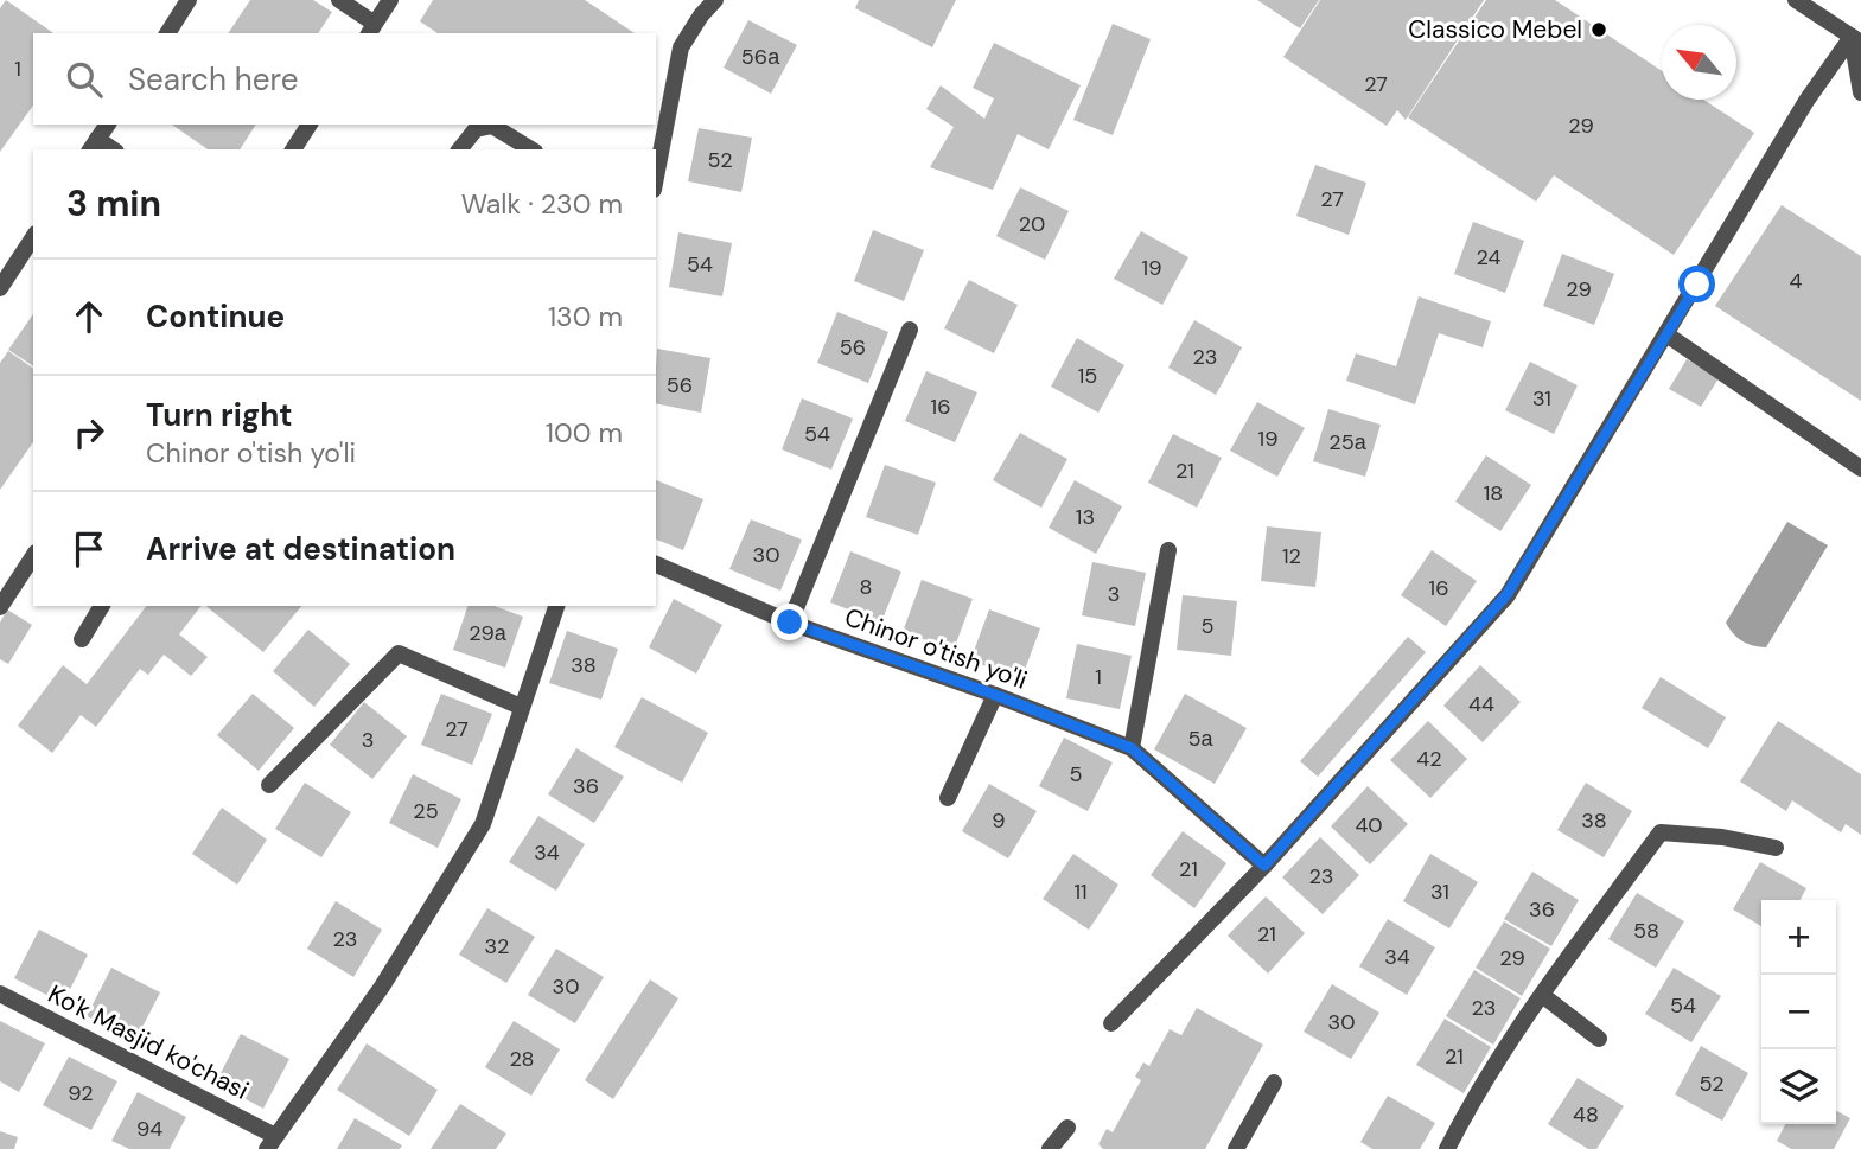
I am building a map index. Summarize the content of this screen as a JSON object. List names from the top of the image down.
{
  "streets": {
    "street": ["Chinor o'tish yo'li", "Ko'k Masjid ko'chasi"]
  },
  "places": ["Classico Mebel"],
  "house_numbers": [
    "56а",
    "1",
    "27",
    "29",
    "52",
    "27",
    "20",
    "24",
    "54",
    "19",
    "4",
    "29",
    "56",
    "23",
    "15",
    "56",
    "31",
    "16",
    "54",
    "19",
    "25а",
    "21",
    "18",
    "13",
    "30",
    "12",
    "8",
    "16",
    "3",
    "5",
    "29а",
    "38",
    "1",
    "44",
    "27",
    "5а",
    "3",
    "42",
    "5",
    "36",
    "25",
    "9",
    "38",
    "40",
    "34",
    "21",
    "23",
    "11",
    "31",
    "36",
    "58",
    "21",
    "23",
    "32",
    "34",
    "29",
    "30",
    "54",
    "23",
    "30",
    "21",
    "28",
    "52",
    "92",
    "48",
    "94"
  ],
  "north": "top left",
  "page": {
    "search": "Search here",
    "heading": ["3 min", "Walk · 230 m"],
    "list": [
      ["Continue", "130 m"],
      ["Turn right", "Chinor o'tish yo'li", "100 m"],
      "Arrive at destination"
    ],
    "map_buttons": ["+", "−"]
  }
}
